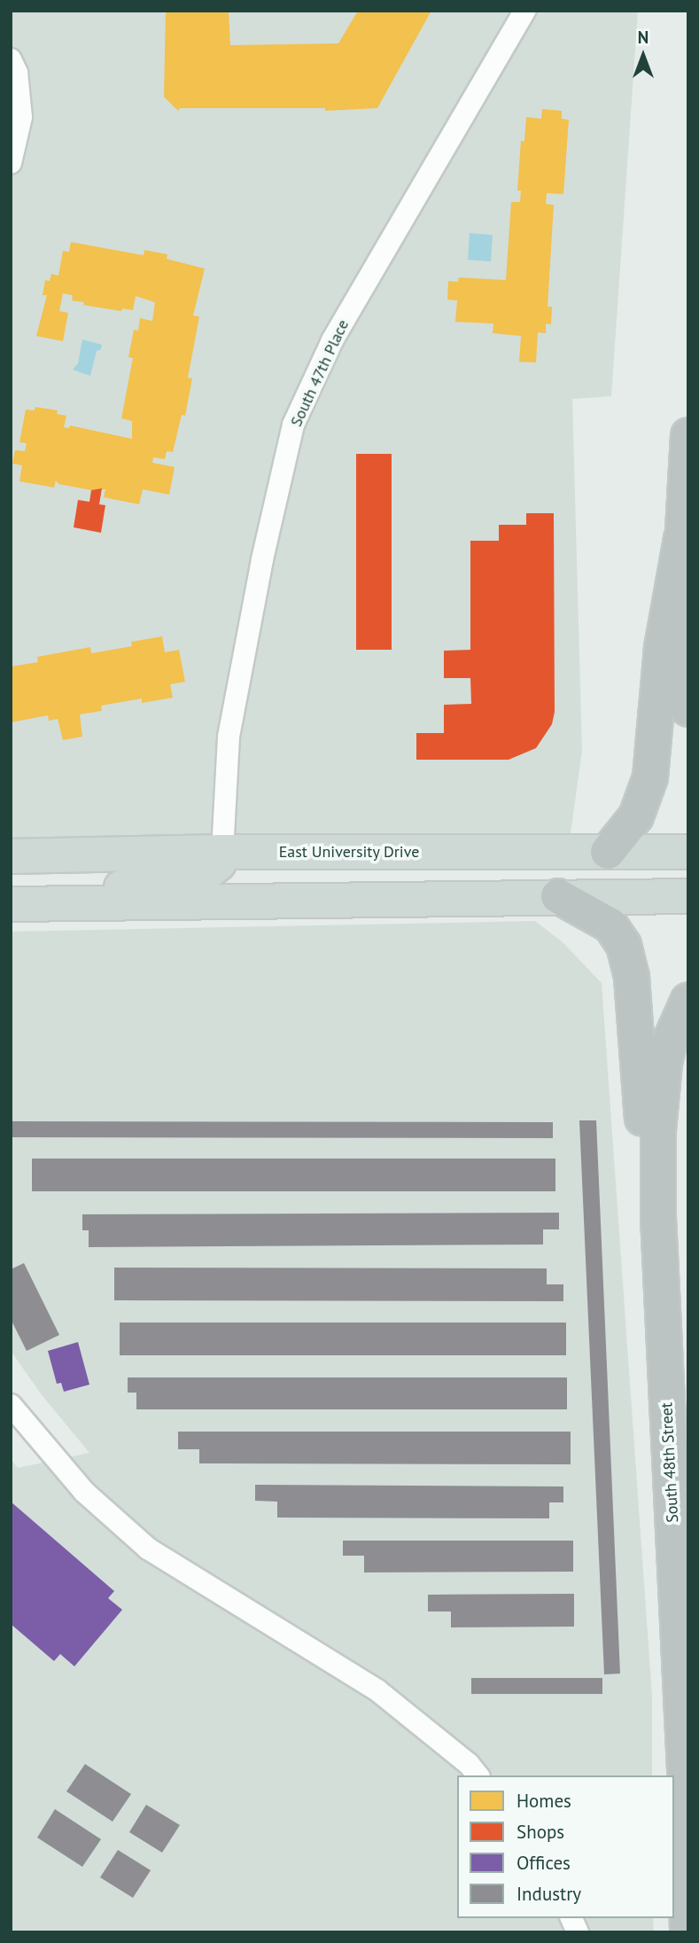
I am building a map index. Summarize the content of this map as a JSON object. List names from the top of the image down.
{
  "streets": {
    "highway": ["South 48th Street"],
    "main road": ["East University Drive"],
    "street": ["South 47th Place"]
  },
  "crossings": [
    ["South 47th Place", "East University Drive"]
  ],
  "legend": [
    "Homes",
    "Shops",
    "Offices",
    "Industry"
  ],
  "north": "top"
}
